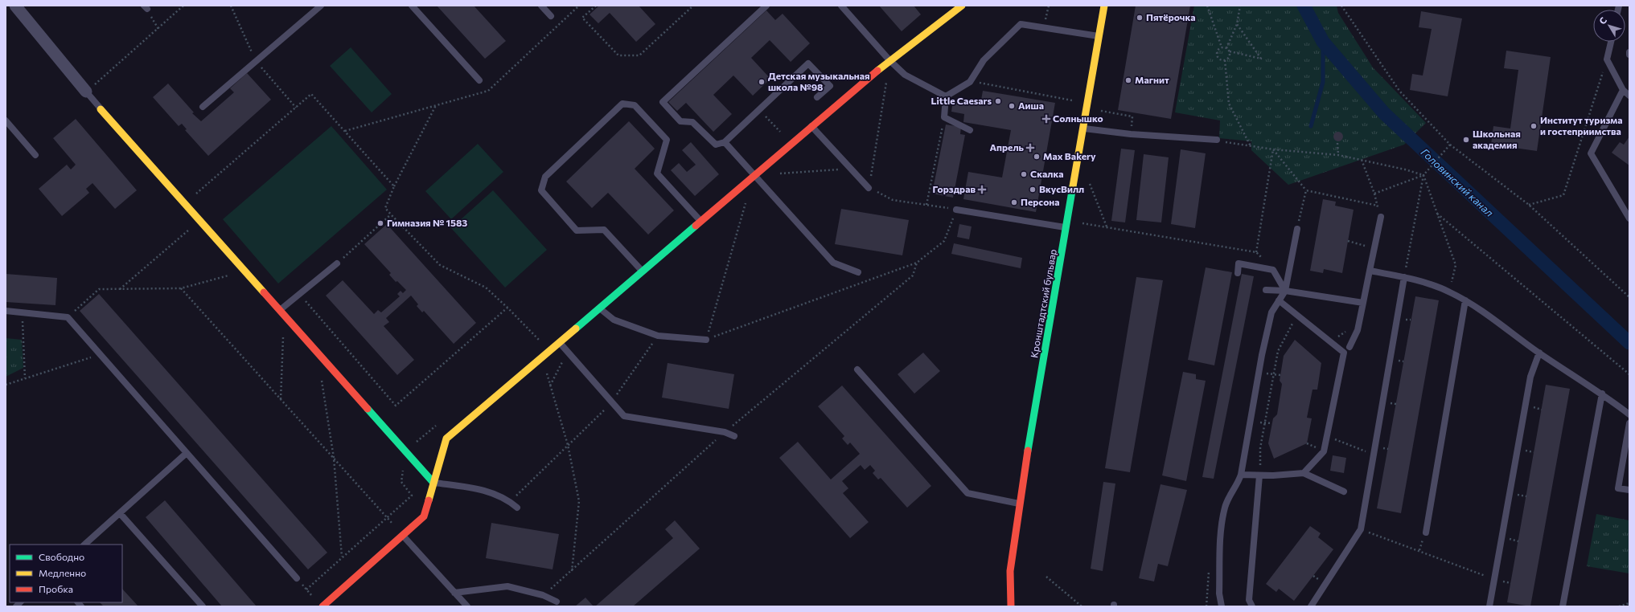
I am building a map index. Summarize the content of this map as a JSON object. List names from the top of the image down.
{
  "streets": {
    "street": ["Кронштадтский бульвар"]
  },
  "water": ["Головинский канал"],
  "places": {
    "other": [
      "Пятёрочка",
      "Магнит",
      "Детская музыкальная школа №98",
      "Little Caesars",
      "Аиша",
      "Институт туризма и гостеприимства",
      "Школьная академия",
      "Max Bakery",
      "Скалка",
      "ВкусВилл",
      "Персона",
      "Гимназия № 1583"
    ],
    "health": ["Солнышко", "Апрель", "Горздрав"]
  },
  "legend": ["Свободно", "Медленно", "Пробка"],
  "north": "top left"
}
